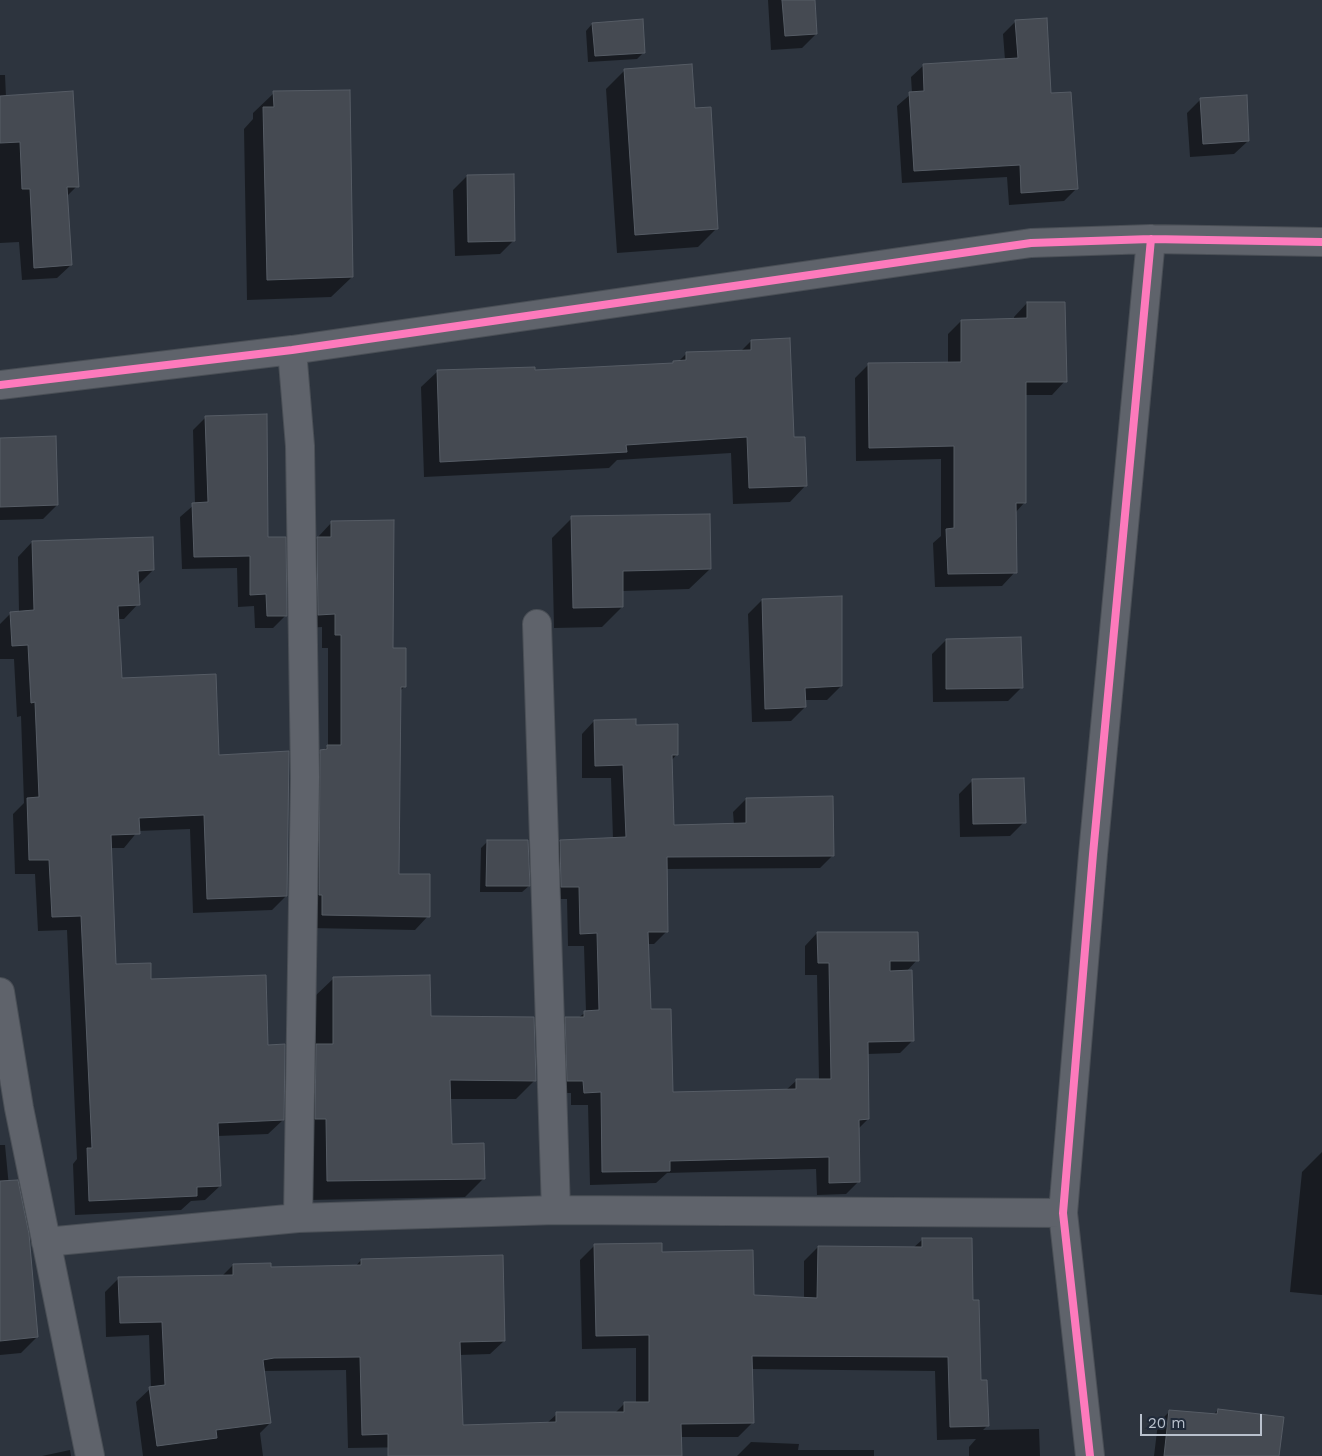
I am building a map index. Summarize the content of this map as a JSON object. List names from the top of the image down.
{
  "scale_bar": "20 m"
}
